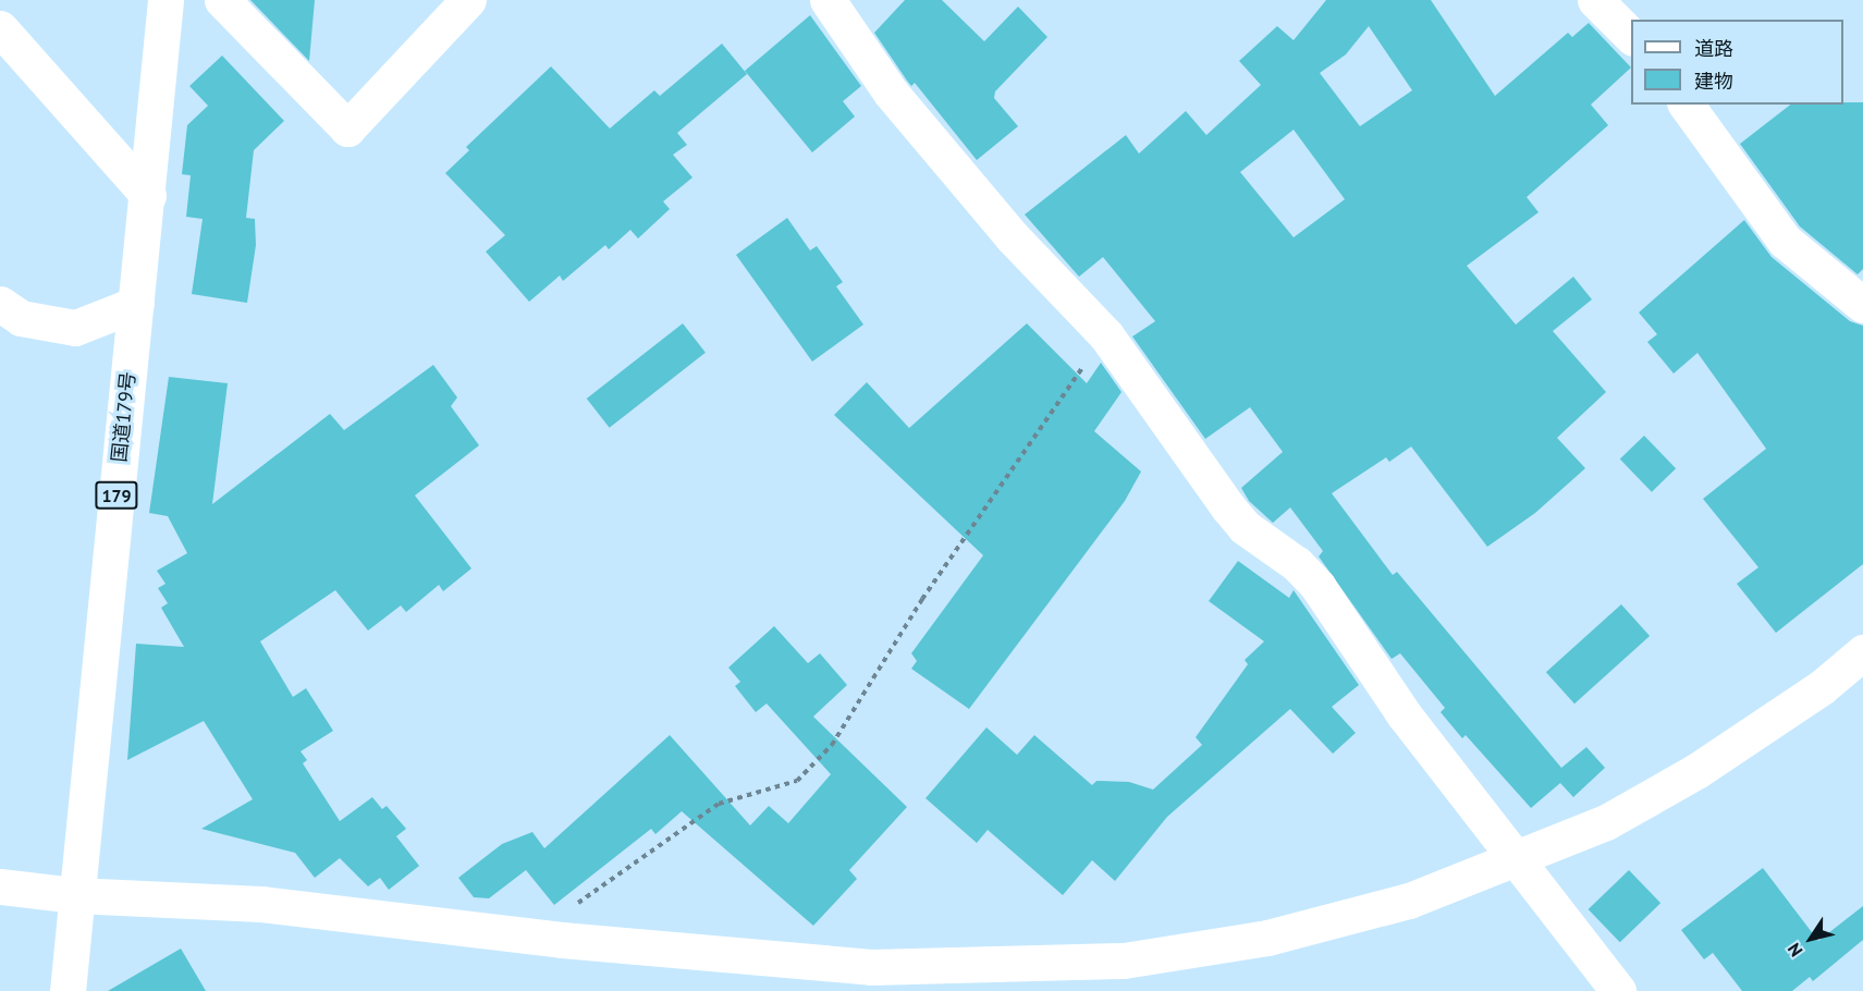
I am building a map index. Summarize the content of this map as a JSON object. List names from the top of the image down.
{
  "streets": {
    "main road": ["国道179号", "179"]
  },
  "legend": ["道路", "建物"],
  "north": "bottom left"
}
